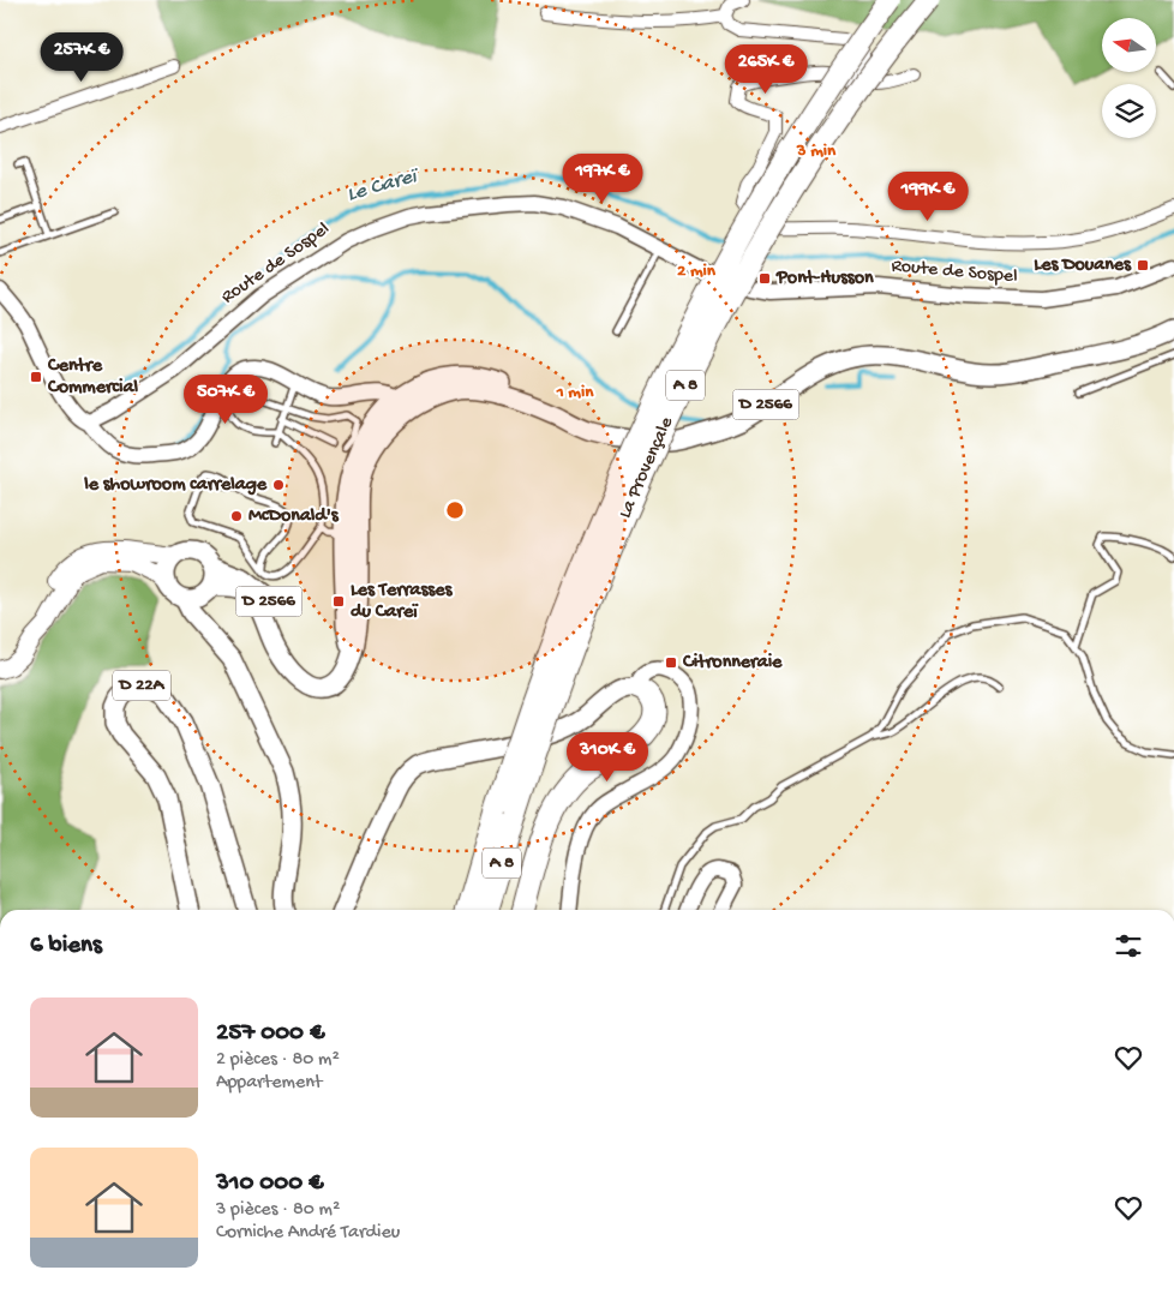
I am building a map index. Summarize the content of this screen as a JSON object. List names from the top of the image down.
{
  "streets": {
    "highway": ["A 8", "La Provençale"],
    "main road": ["D 2566", "D 22A"],
    "street": ["Route de Sospel"]
  },
  "water": ["Le Careï"],
  "places": {
    "transit": [
      "Les Douanes",
      "Pont-Husson",
      "Centre Commercial",
      "Les Terrasses du Careï",
      "Citronneraie"
    ],
    "other": ["le showroom carrelage", "McDonald's"]
  },
  "north": "left",
  "page": {
    "price": [
      "257K €",
      "265K €",
      "197K €",
      "199K €",
      "507K €",
      "310K €"
    ],
    "heading": "6 biens",
    "list": [
      {
        "name": "257 000 €",
        "note": "2 pièces · 80 m² · Appartement"
      },
      {
        "name": "310 000 €",
        "note": "3 pièces · 80 m² · Corniche André Tardieu"
      }
    ]
  },
  "rings": ["3 min", "2 min", "1 min"]
}
